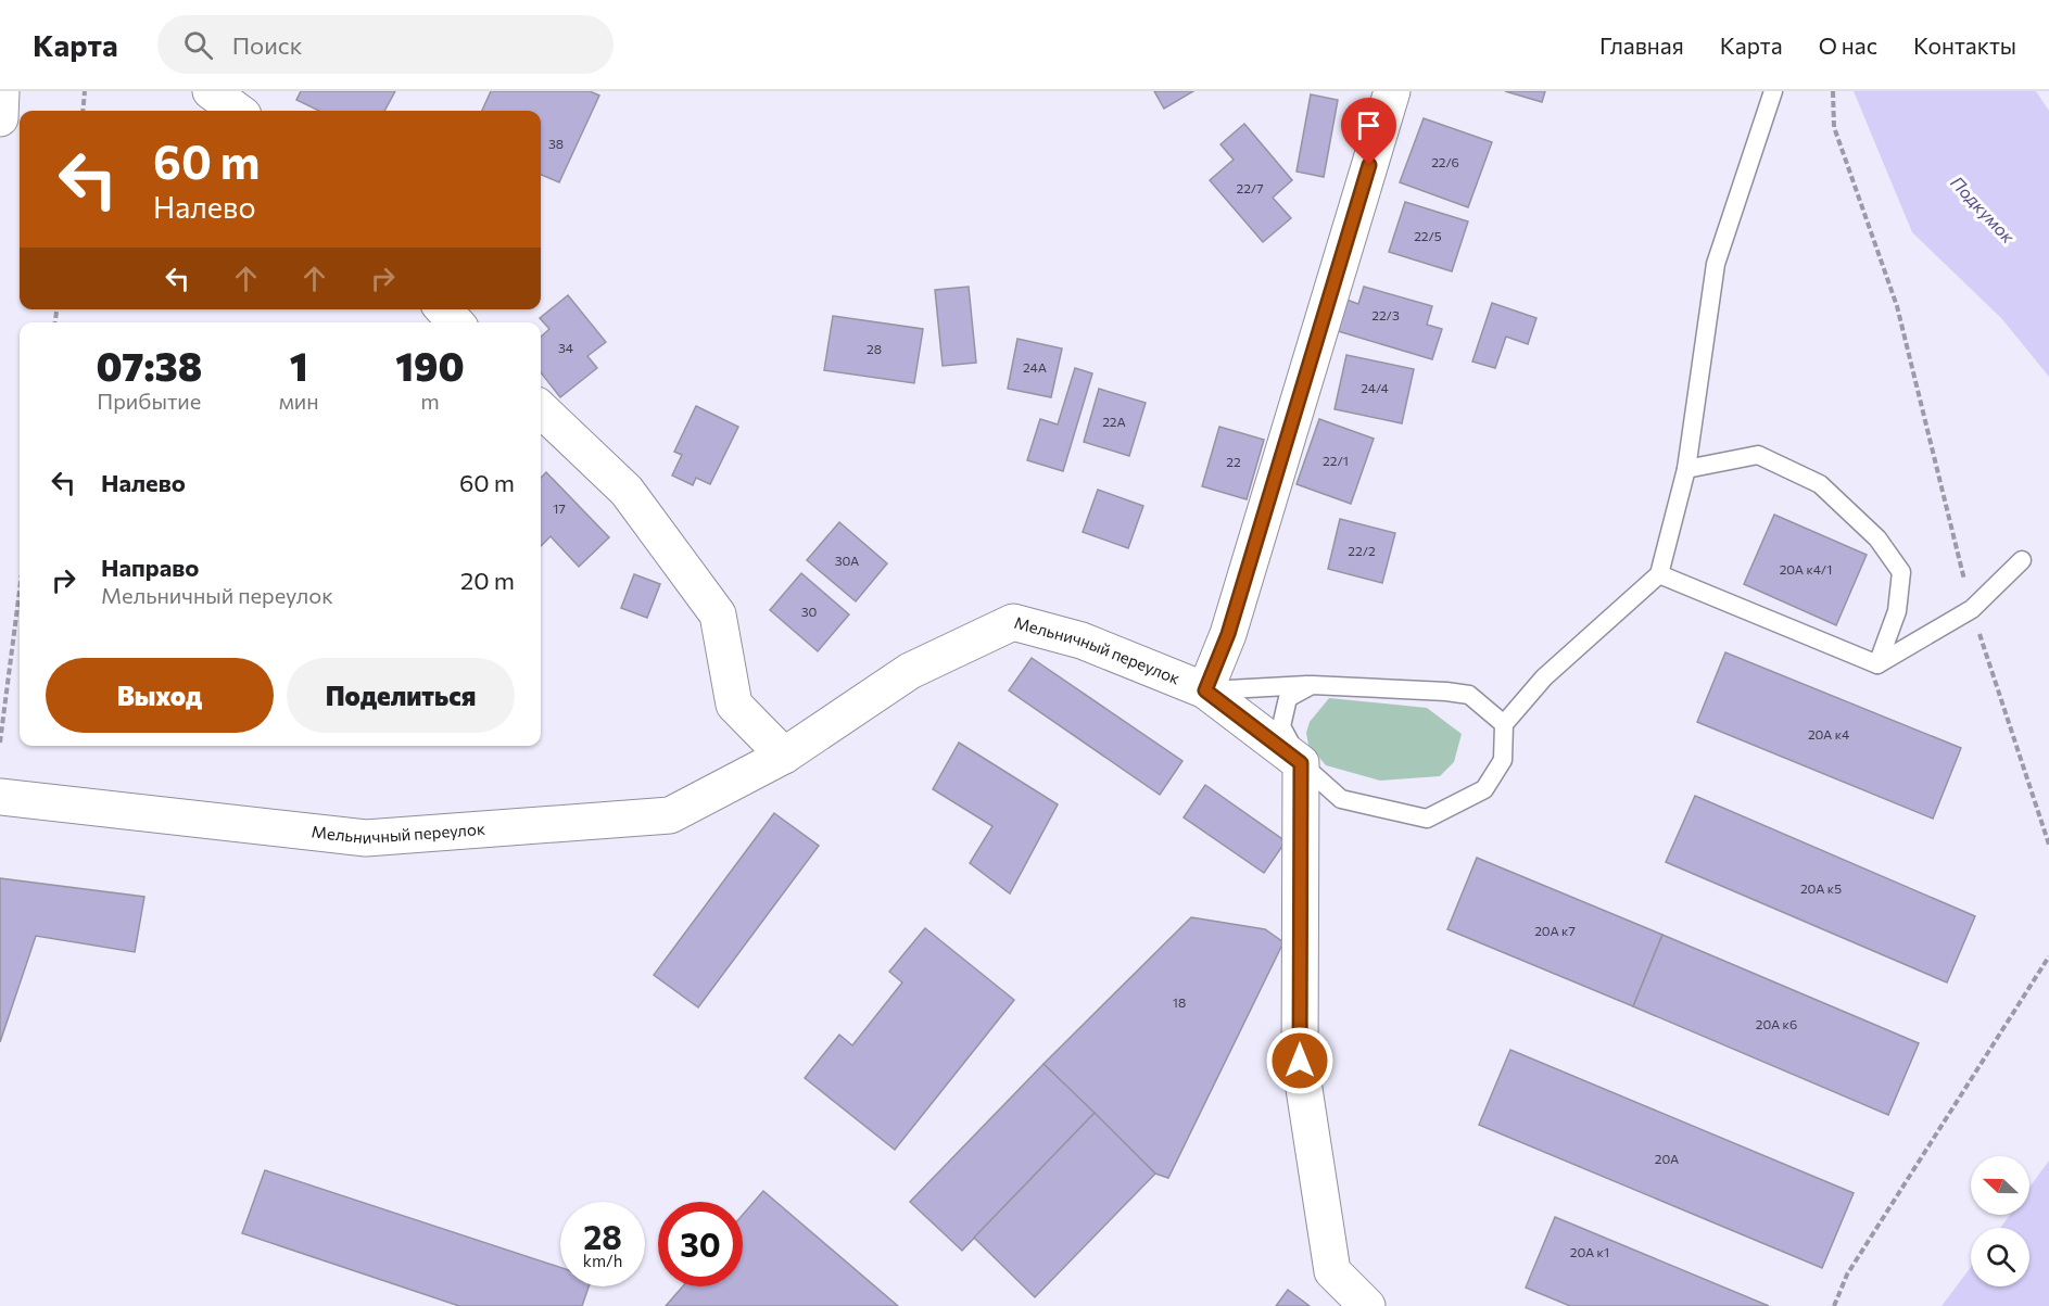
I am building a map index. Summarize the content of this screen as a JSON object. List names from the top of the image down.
{
  "streets": {
    "street": ["Мельничный переулок"]
  },
  "water": ["Подкумок"],
  "house_numbers": [
    "38",
    "22/6",
    "22/7",
    "22/5",
    "22/3",
    "34",
    "28",
    "24А",
    "24/4",
    "22А",
    "22/1",
    "22",
    "17",
    "22/2",
    "30А",
    "20А к4/1",
    "30",
    "20А к4",
    "20А к5",
    "20А к7",
    "18",
    "20А к6",
    "20А",
    "20А к1"
  ],
  "north": "left",
  "page": {
    "header": "Карта",
    "search": "Поиск",
    "nav": [
      "Главная",
      "Карта",
      "О нас",
      "Контакты"
    ],
    "turn": ["60 m", "Налево"],
    "eta": [
      "07:38",
      "Прибытие",
      "1",
      "мин",
      "190",
      "m"
    ],
    "list": [
      {
        "name": "Налево",
        "value": "60 m"
      },
      {
        "name": "Направо",
        "note": "Мельничный переулок",
        "value": "20 m"
      }
    ],
    "buttons": ["Выход", "Поделиться"],
    "speed": "28 km/h",
    "limit": "30"
  }
}
